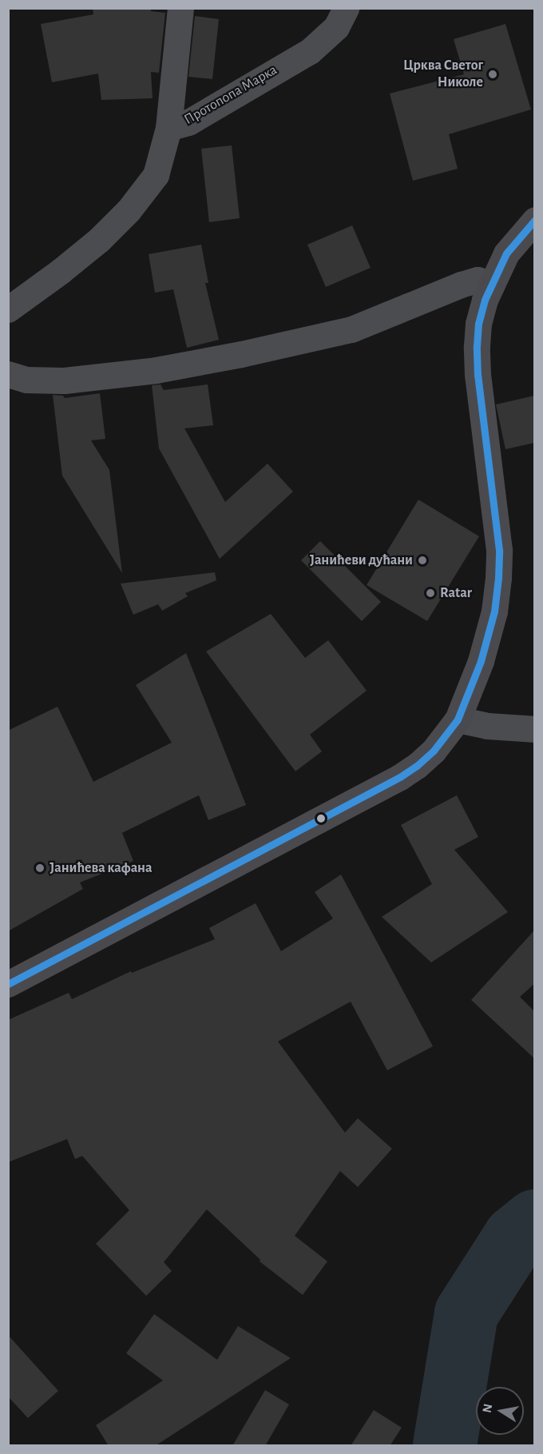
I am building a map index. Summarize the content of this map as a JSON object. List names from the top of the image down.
{
  "streets": {
    "street": ["Протопопа Марка"]
  },
  "places": [
    "Црква Светог Николе",
    "Јанићеви дућани",
    "Ratar",
    "Јанићева кафана"
  ],
  "north": "left"
}
